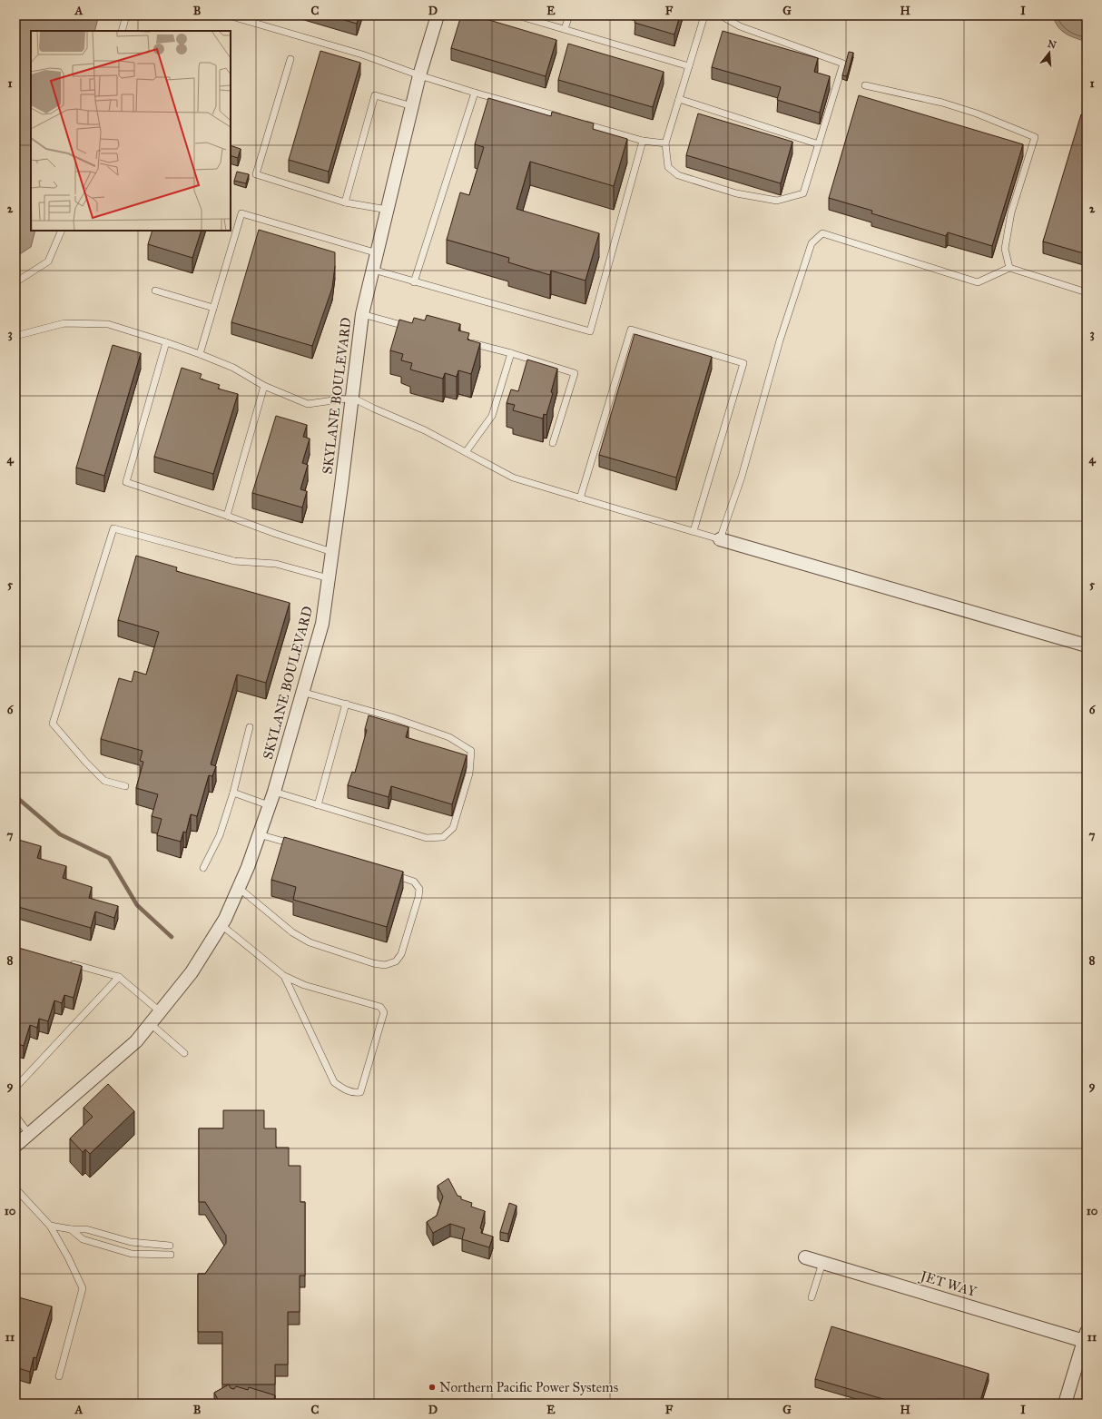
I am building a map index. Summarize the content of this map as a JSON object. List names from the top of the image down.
{
  "streets": {
    "street": ["SKYLANE BOULEVARD", "JET WAY"]
  },
  "places": ["Northern Pacific Power Systems"],
  "north": "top",
  "grid": {
    "columns": [
      "A",
      "B",
      "C",
      "D",
      "E",
      "F",
      "G",
      "H",
      "I"
    ],
    "rows": [
      "1",
      "2",
      "3",
      "4",
      "5",
      "6",
      "7",
      "8",
      "9",
      "10",
      "11"
    ]
  }
}
